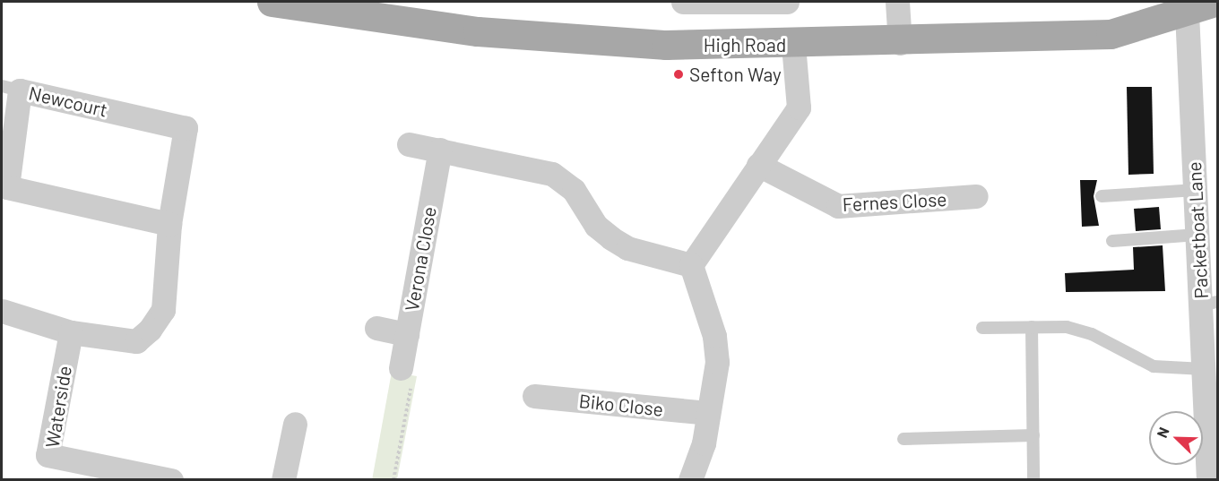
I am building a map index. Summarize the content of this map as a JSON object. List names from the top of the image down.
{
  "streets": {
    "main road": ["High Road"],
    "street": [
      "Newcourt",
      "Fernes Close",
      "Packetboat Lane",
      "Verona Close",
      "Biko Close",
      "Waterside"
    ]
  },
  "crossings": [
    ["High Road", "Packetboat Lane"],
    ["Newcourt", "Waterside"]
  ],
  "places": ["Sefton Way"],
  "north": "top left"
}
